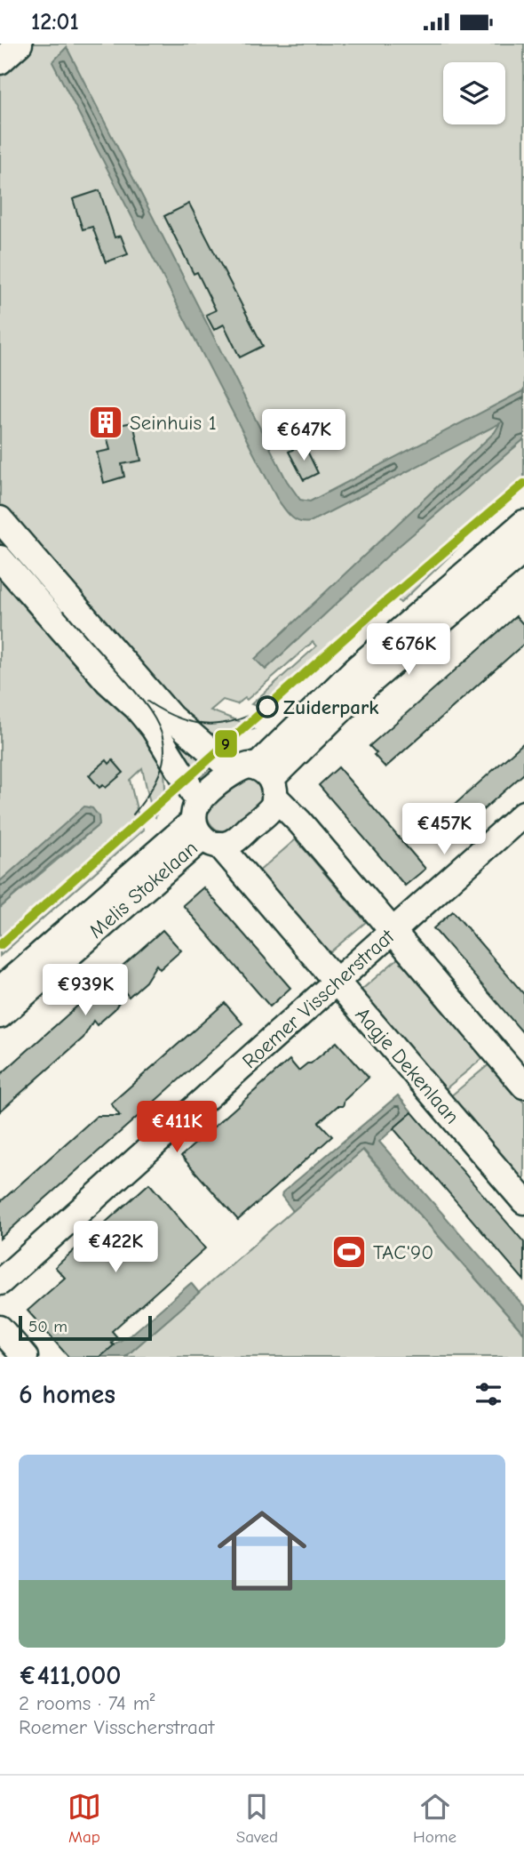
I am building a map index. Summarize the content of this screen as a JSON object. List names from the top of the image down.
{
  "streets": {
    "street": ["Melis Stokelaan", "Roemer Visscherstraat", "Aagje Dekenlaan"]
  },
  "crossings": [
    ["Melis Stokelaan", "Aagje Dekenlaan"],
    ["Roemer Visscherstraat", "Aagje Dekenlaan"]
  ],
  "places": {
    "building": ["Seinhuis 1"],
    "other": ["Zuiderpark"],
    "sports": ["TAC'90"]
  },
  "lines": ["transit line 9"],
  "scale_bar": "50 m",
  "page": {
    "status": "12:01",
    "price": [
      "€647K",
      "€676K",
      "€457K",
      "€939K",
      "€411K",
      "€422K"
    ],
    "scale": "50 m",
    "heading": "6 homes",
    "list": [
      {
        "name": "€411,000",
        "note": "2 rooms · 74 m² · Roemer Visscherstraat"
      }
    ],
    "tabs": ["Map", "Saved", "Home"]
  }
}
